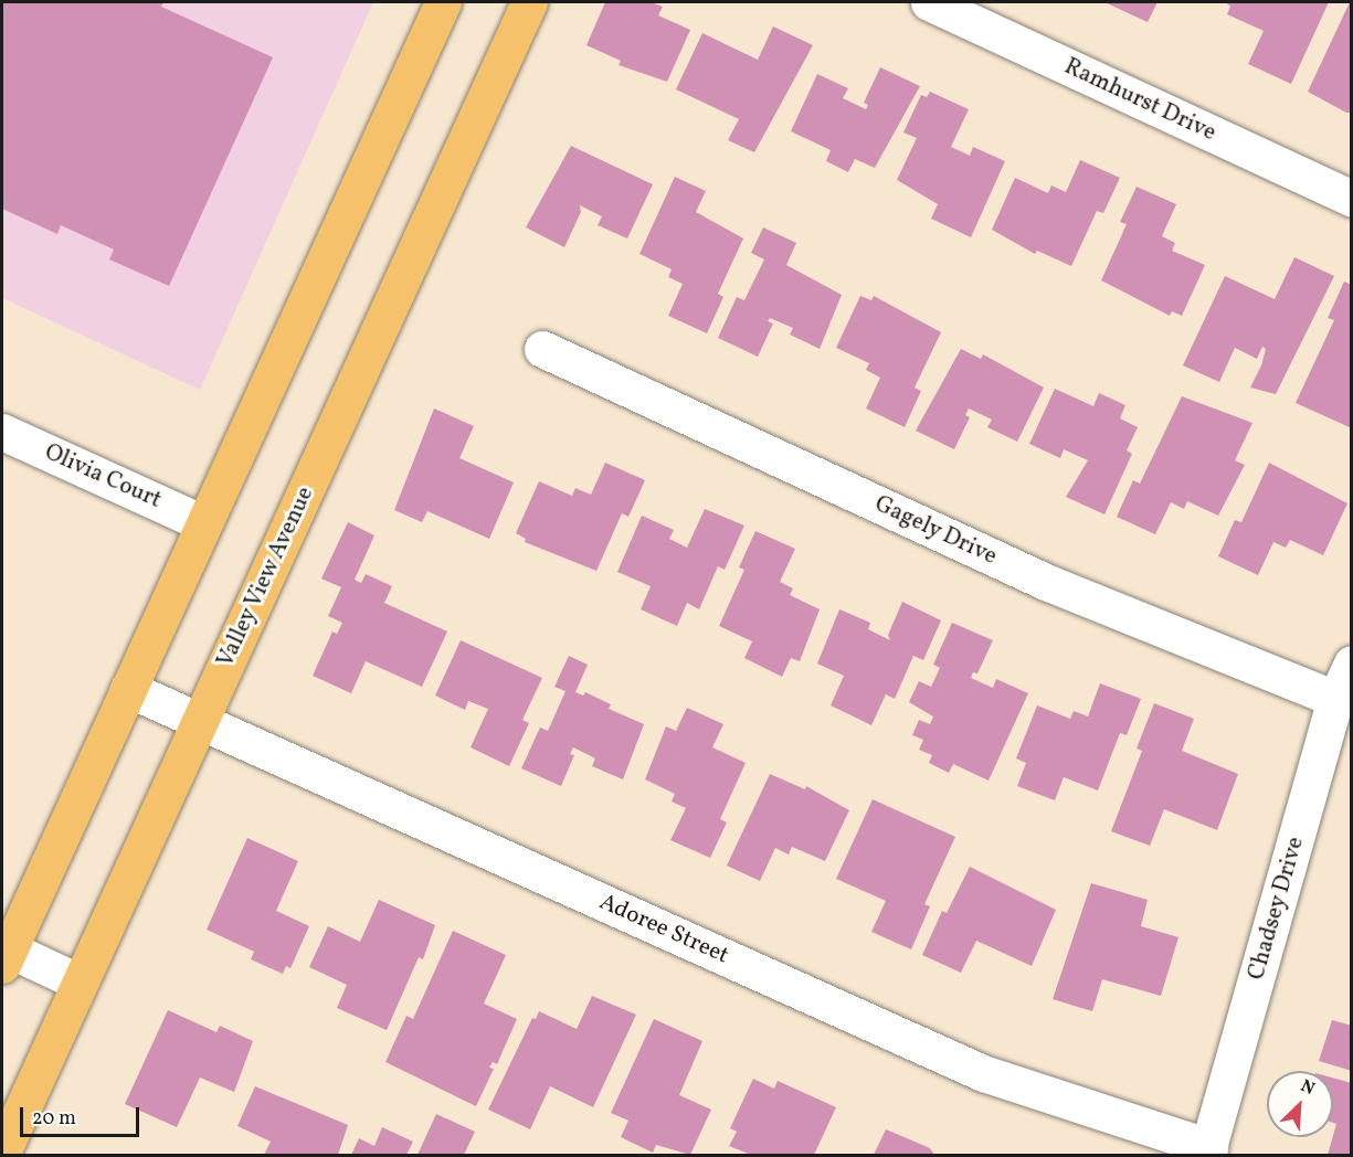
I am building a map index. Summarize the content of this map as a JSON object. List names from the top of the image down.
{
  "streets": {
    "main road": ["Valley View Avenue"],
    "street": [
      "Ramhurst Drive",
      "Olivia Court",
      "Gagely Drive",
      "Chadsey Drive",
      "Adoree Street"
    ]
  },
  "crossings": [
    ["Gagely Drive", "Chadsey Drive"],
    ["Valley View Avenue", "Adoree Street"],
    ["Chadsey Drive", "Adoree Street"]
  ],
  "scale_bar": "20 m",
  "north": "top right"
}
